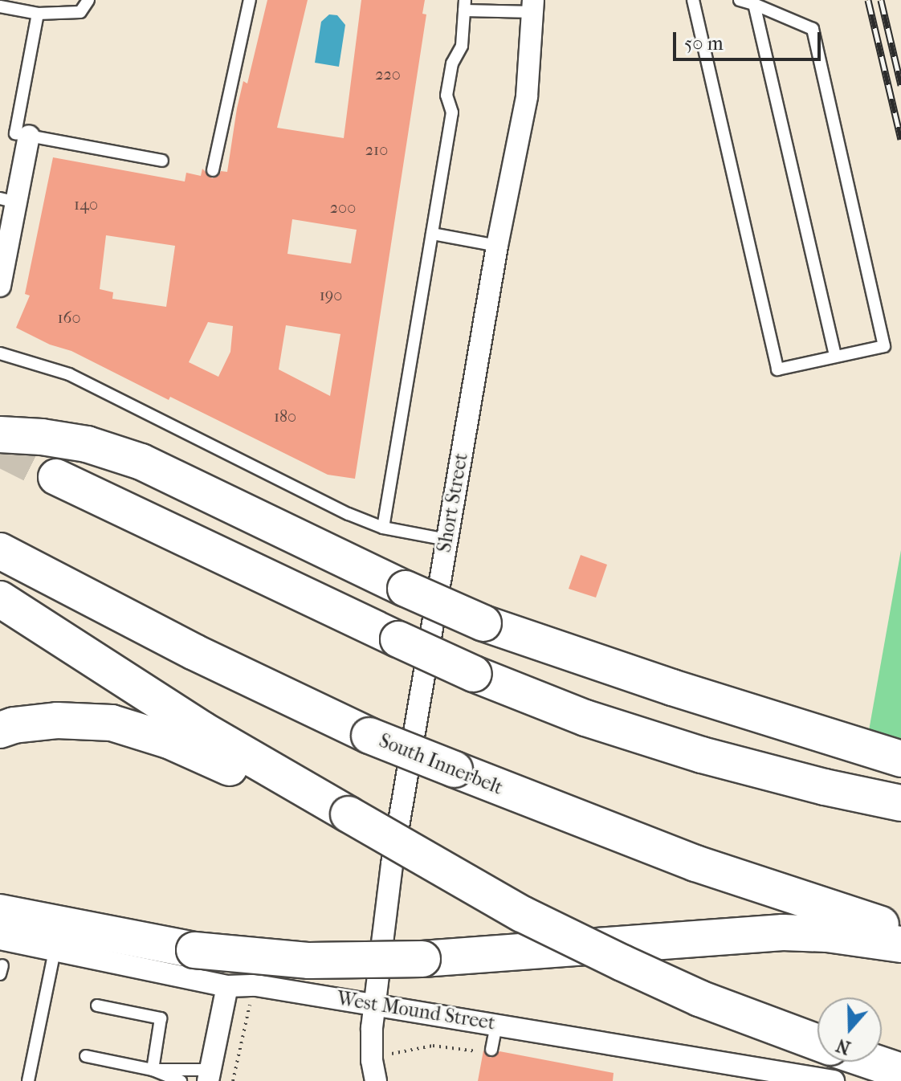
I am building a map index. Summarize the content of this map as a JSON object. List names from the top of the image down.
{
  "streets": {
    "highway": ["South Innerbelt"],
    "street": ["Short Street", "West Mound Street"]
  },
  "crossings": [
    ["Short Street", "West Mound Street"]
  ],
  "house_numbers": [
    "220",
    "210",
    "140",
    "200",
    "190",
    "160",
    "180"
  ],
  "scale_bar": "50 m",
  "north": "bottom"
}
